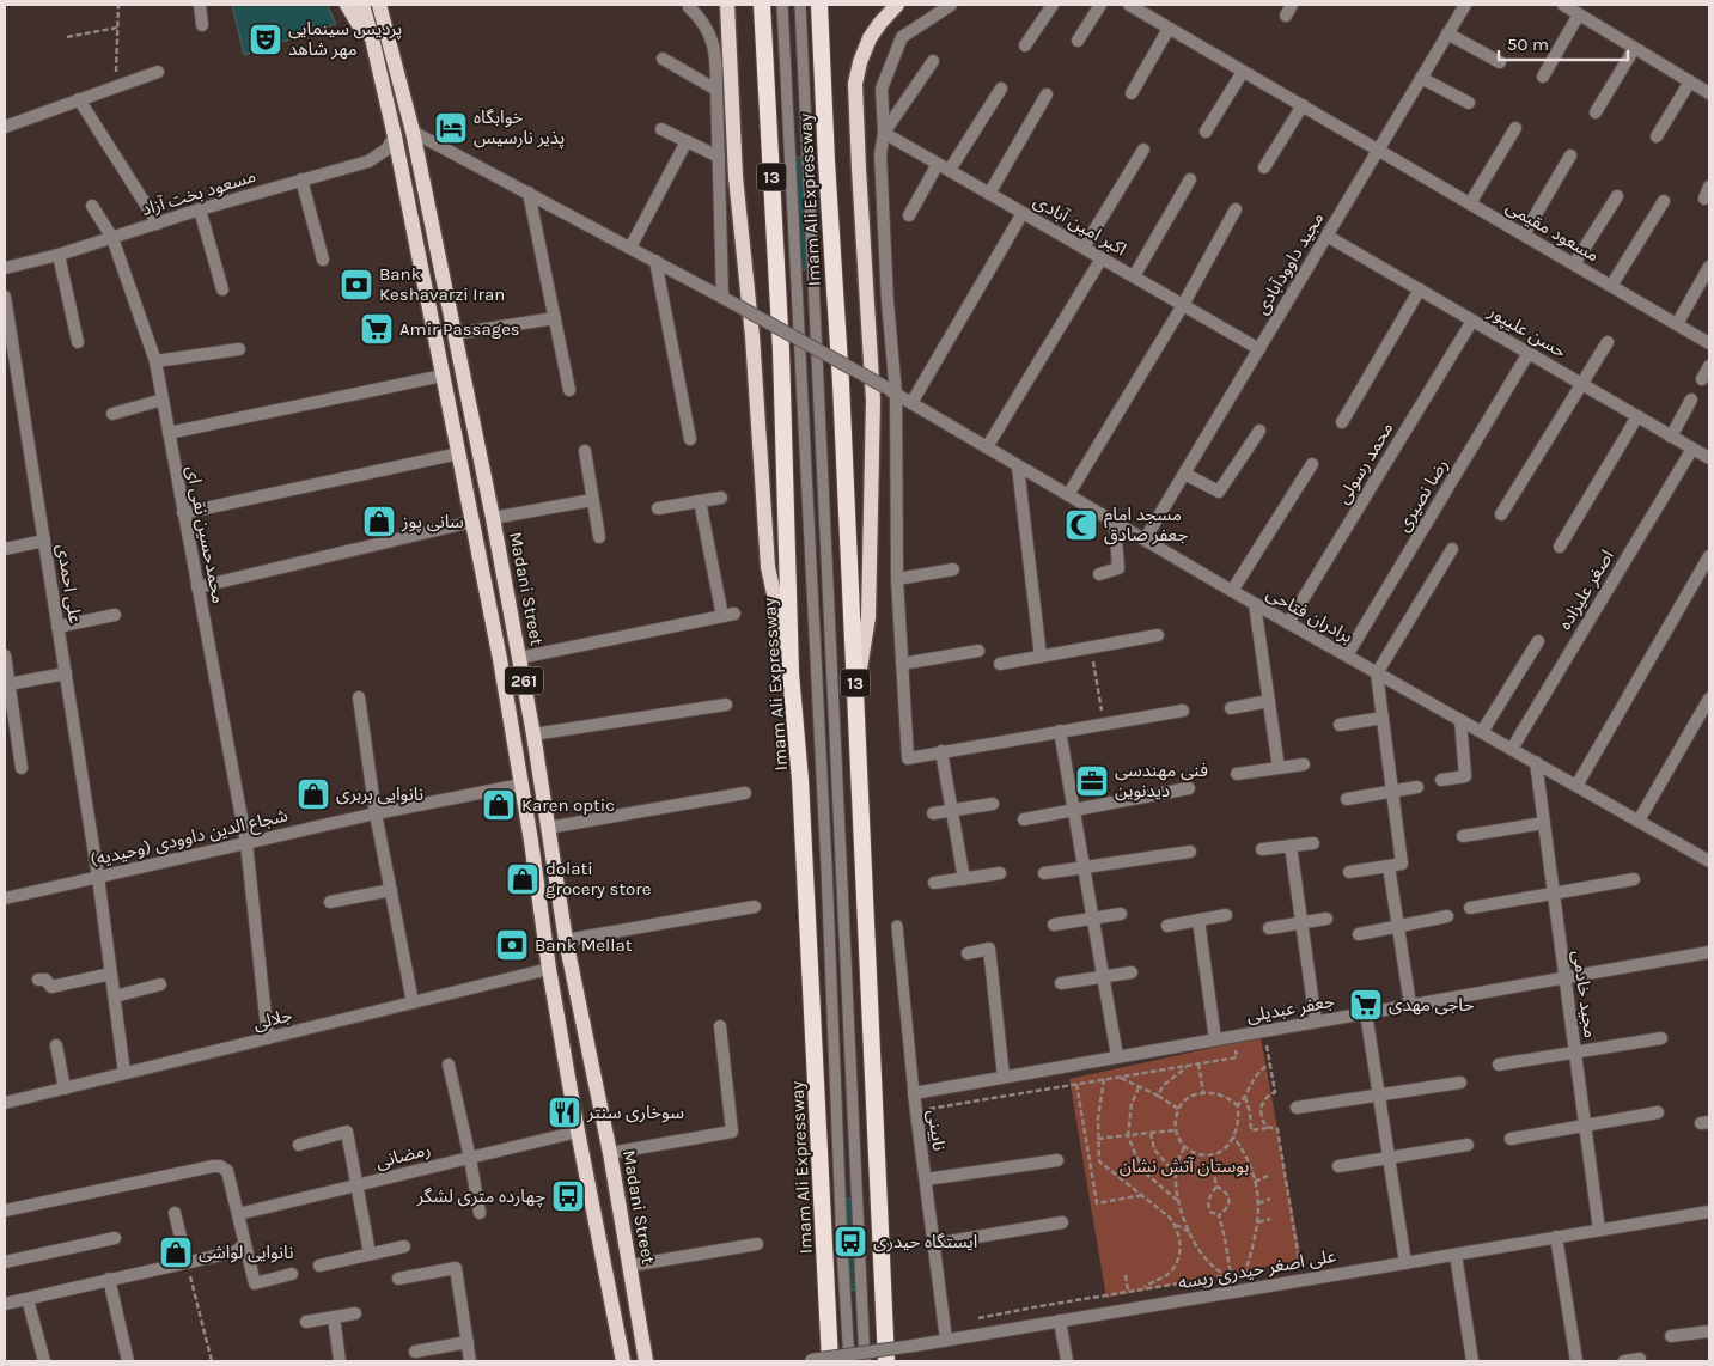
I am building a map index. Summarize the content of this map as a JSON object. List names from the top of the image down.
{
  "streets": {
    "highway": ["13", "Imam Ali Expressway"],
    "main road": ["Madani Street", "261"],
    "street": [
      "مسعود بخت آزاد",
      "اکبر امین آبادی",
      "مسعود مقیمی",
      "مجید داوودآبادی",
      "حسن علیپور",
      "محمد رسولی",
      "رضا نصیری",
      "محمدحسین نقی ای",
      "علی احمدی",
      "اصغر علیزاده",
      "برادران فتاحی",
      "شجاع الدین داوودی (وحیدیه)",
      "مجید خادمی",
      "جعفر عبدیلی",
      "جلالی",
      "نایینی",
      "رمضانی",
      "علی اصغر حیدری ریسه"
    ]
  },
  "crossings": [
    ["مسعود بخت آزاد", "محمدحسین نقی ای"],
    ["مسعود بخت آزاد", "261"],
    ["اکبر امین آبادی", "مجید داوودآبادی"],
    ["مسعود مقیمی", "مجید داوودآبادی"],
    ["مجید داوودآبادی", "حسن علیپور"],
    ["مجید داوودآبادی", "برادران فتاحی"],
    ["حسن علیپور", "محمد رسولی"],
    ["حسن علیپور", "رضا نصیری"],
    ["حسن علیپور", "اصغر علیزاده"],
    ["محمد رسولی", "برادران فتاحی"],
    ["رضا نصیری", "برادران فتاحی"],
    ["محمدحسین نقی ای", "شجاع الدین داوودی (وحیدیه)"],
    ["محمدحسین نقی ای", "جلالی"],
    ["علی احمدی", "شجاع الدین داوودی (وحیدیه)"],
    ["علی احمدی", "جلالی"],
    ["اصغر علیزاده", "برادران فتاحی"],
    ["برادران فتاحی", "مجید خادمی"],
    ["261", "شجاع الدین داوودی (وحیدیه)"],
    ["261", "جلالی"],
    ["261", "رمضانی"],
    ["مجید خادمی", "جعفر عبدیلی"],
    ["مجید خادمی", "علی اصغر حیدری ریسه"],
    ["جعفر عبدیلی", "نایینی"],
    ["نایینی", "علی اصغر حیدری ریسه"]
  ],
  "parks": ["بوستان آتش نشان"],
  "places": {
    "theatre": ["پردیس سینمایی مهر شاهد"],
    "hotel": ["خوابگاه پذیر نارسیس"],
    "bank": ["Bank Keshavarzi Iran", "Bank Mellat"],
    "supermarket": ["Amir Passages", "حاجی مهدی"],
    "shop": [
      "سانی پوز",
      "نانوایی بربری",
      "Karen optic",
      "dolati grocery store",
      "نانوایی لواشی"
    ],
    "mosque": ["مسجد امام جعفر صادق"],
    "office": ["فنی مهندسی دیدنوین"],
    "restaurant": ["سوخاری سنتر"],
    "bus stop": ["چهارده متری لشگر", "ایستگاه حیدری"]
  },
  "scale_bar": "50 m"
}
